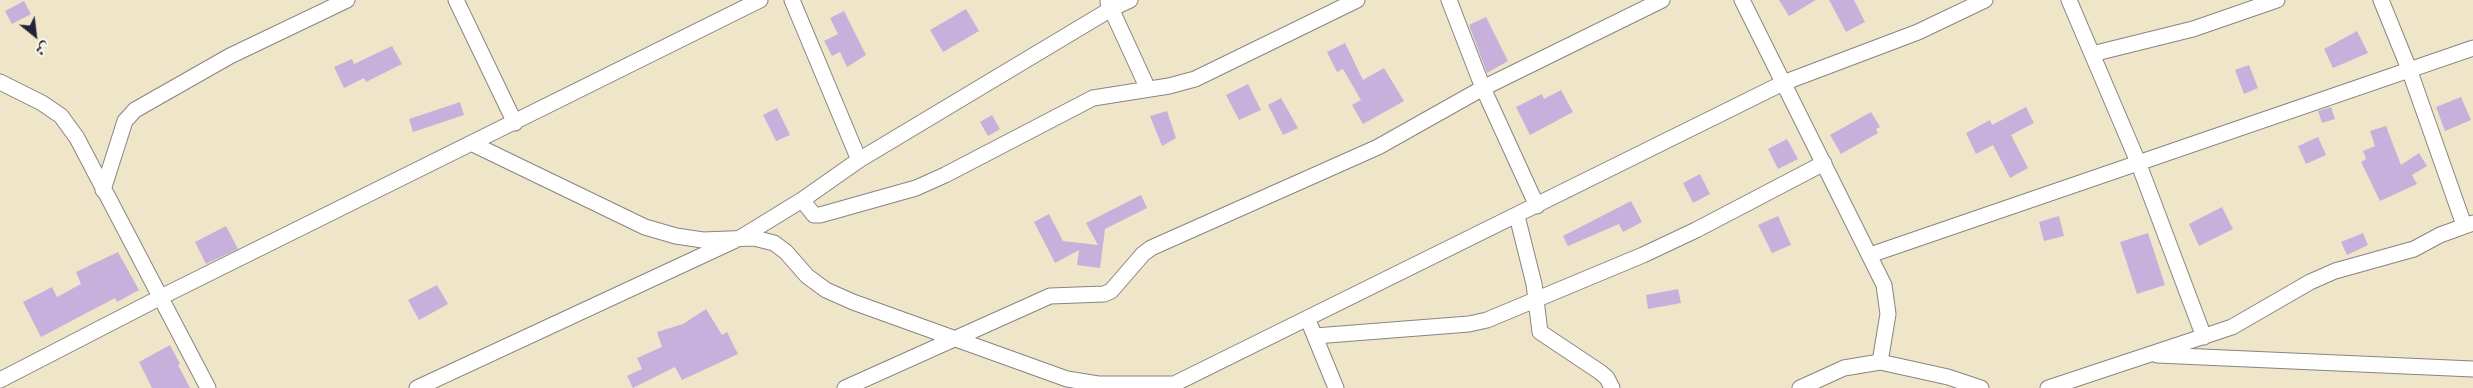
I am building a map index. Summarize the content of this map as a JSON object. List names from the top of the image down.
{
  "north": "bottom right"
}
